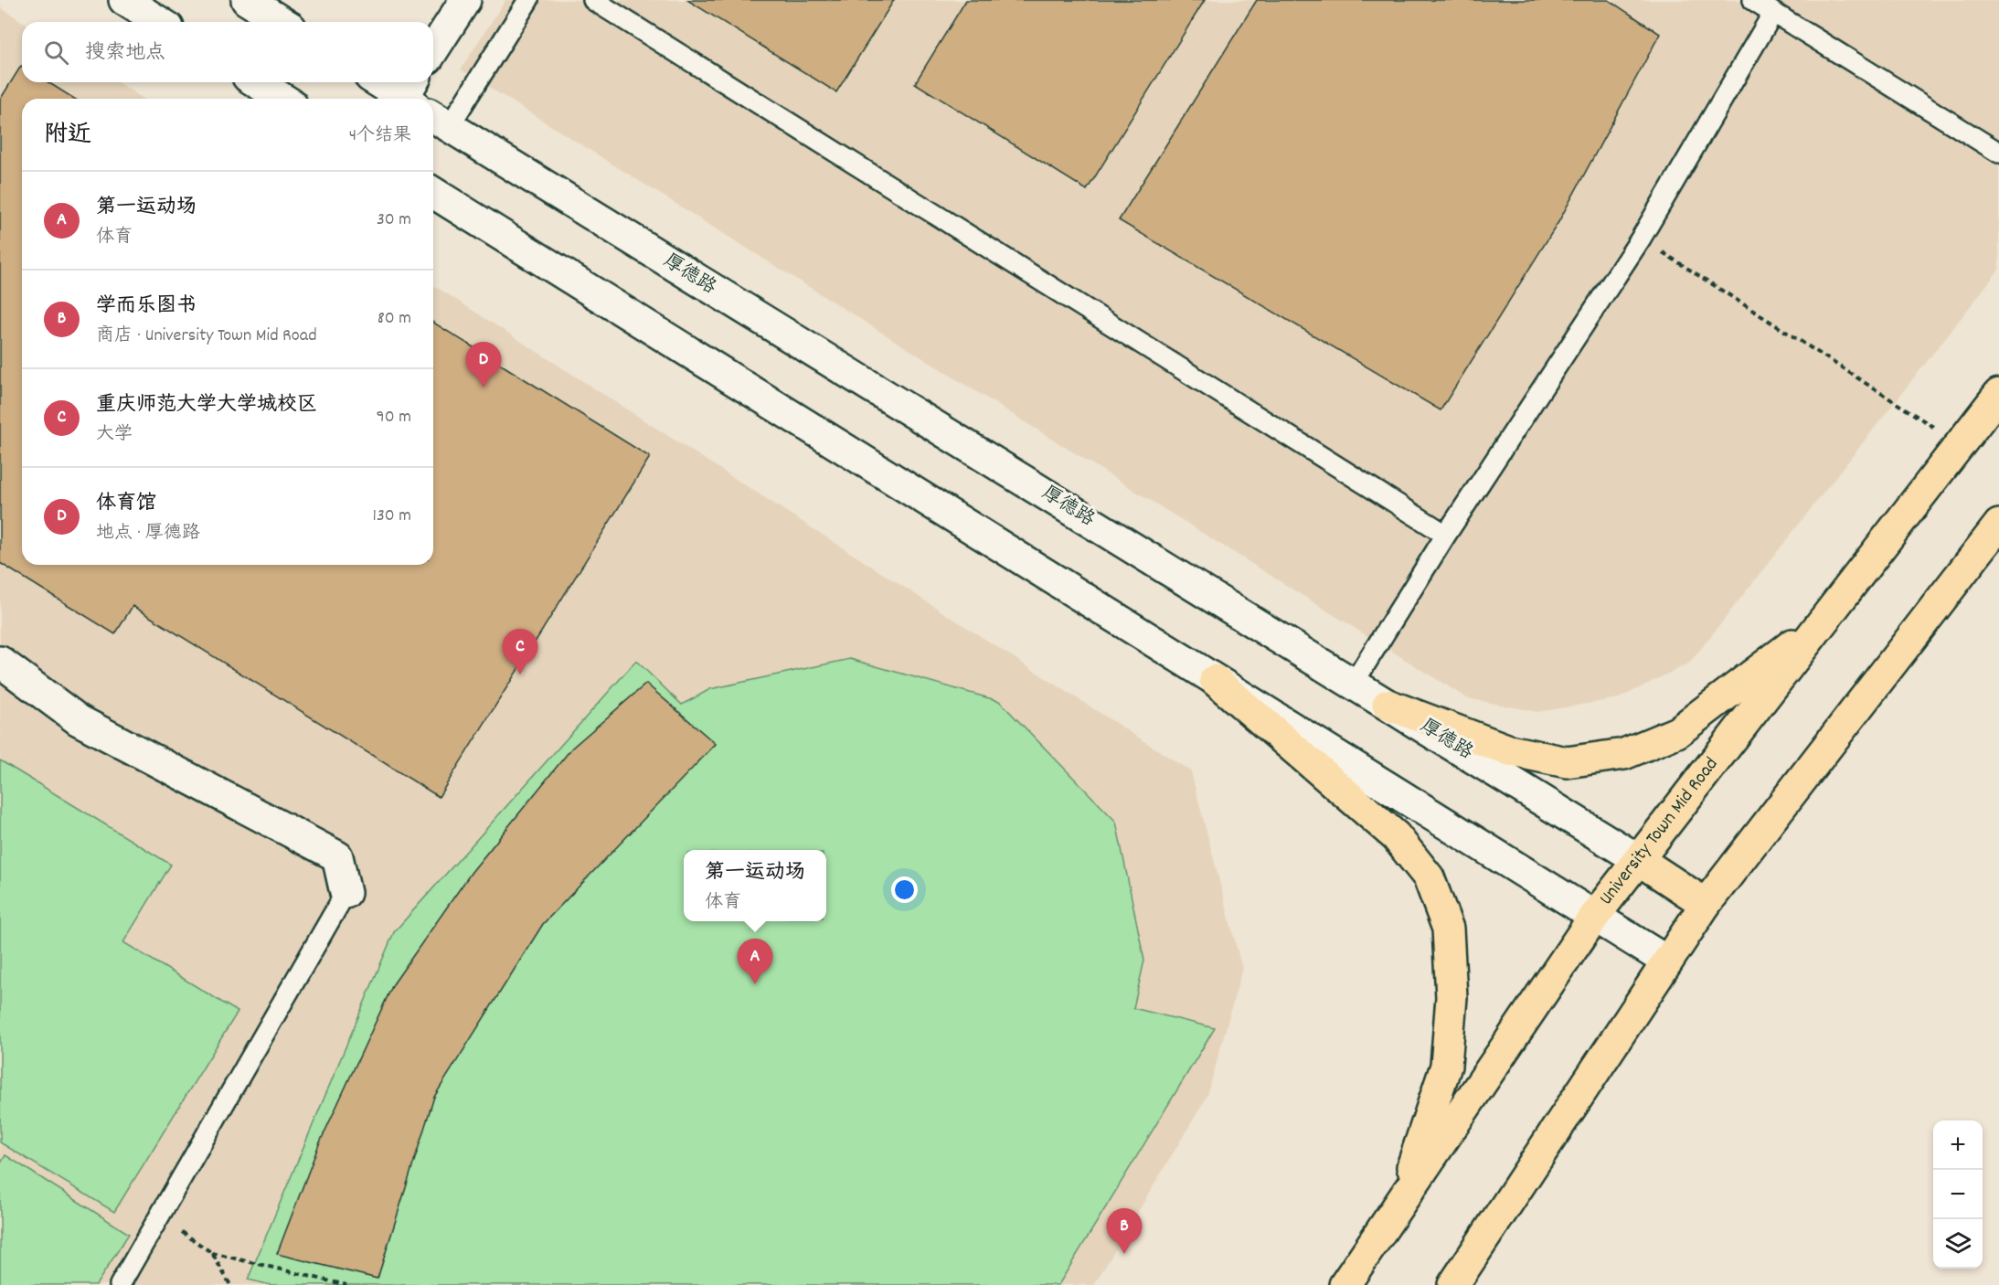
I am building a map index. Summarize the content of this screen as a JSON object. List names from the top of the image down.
{
  "streets": {
    "main road": ["厚德路", "University Town Mid Road"]
  },
  "crossings": [
    ["厚德路", "University Town Mid Road"]
  ],
  "page": {
    "search": "搜索地点",
    "heading": ["附近", "4个结果"],
    "list": [
      {
        "mark": "A",
        "name": "第一运动场",
        "note": "体育",
        "value": "30 m"
      },
      {
        "mark": "B",
        "name": "学而乐图书",
        "note": "商店 · University Town Mid Road",
        "value": "80 m"
      },
      {
        "mark": "C",
        "name": "重庆师范大学大学城校区",
        "note": "大学",
        "value": "90 m"
      },
      {
        "mark": "D",
        "name": "体育馆",
        "note": "地点 · 厚德路",
        "value": "130 m"
      }
    ],
    "pins": [
      "D",
      "C",
      "A",
      "B"
    ],
    "popup": ["第一运动场", "体育"],
    "map_buttons": ["+", "−"]
  }
}
